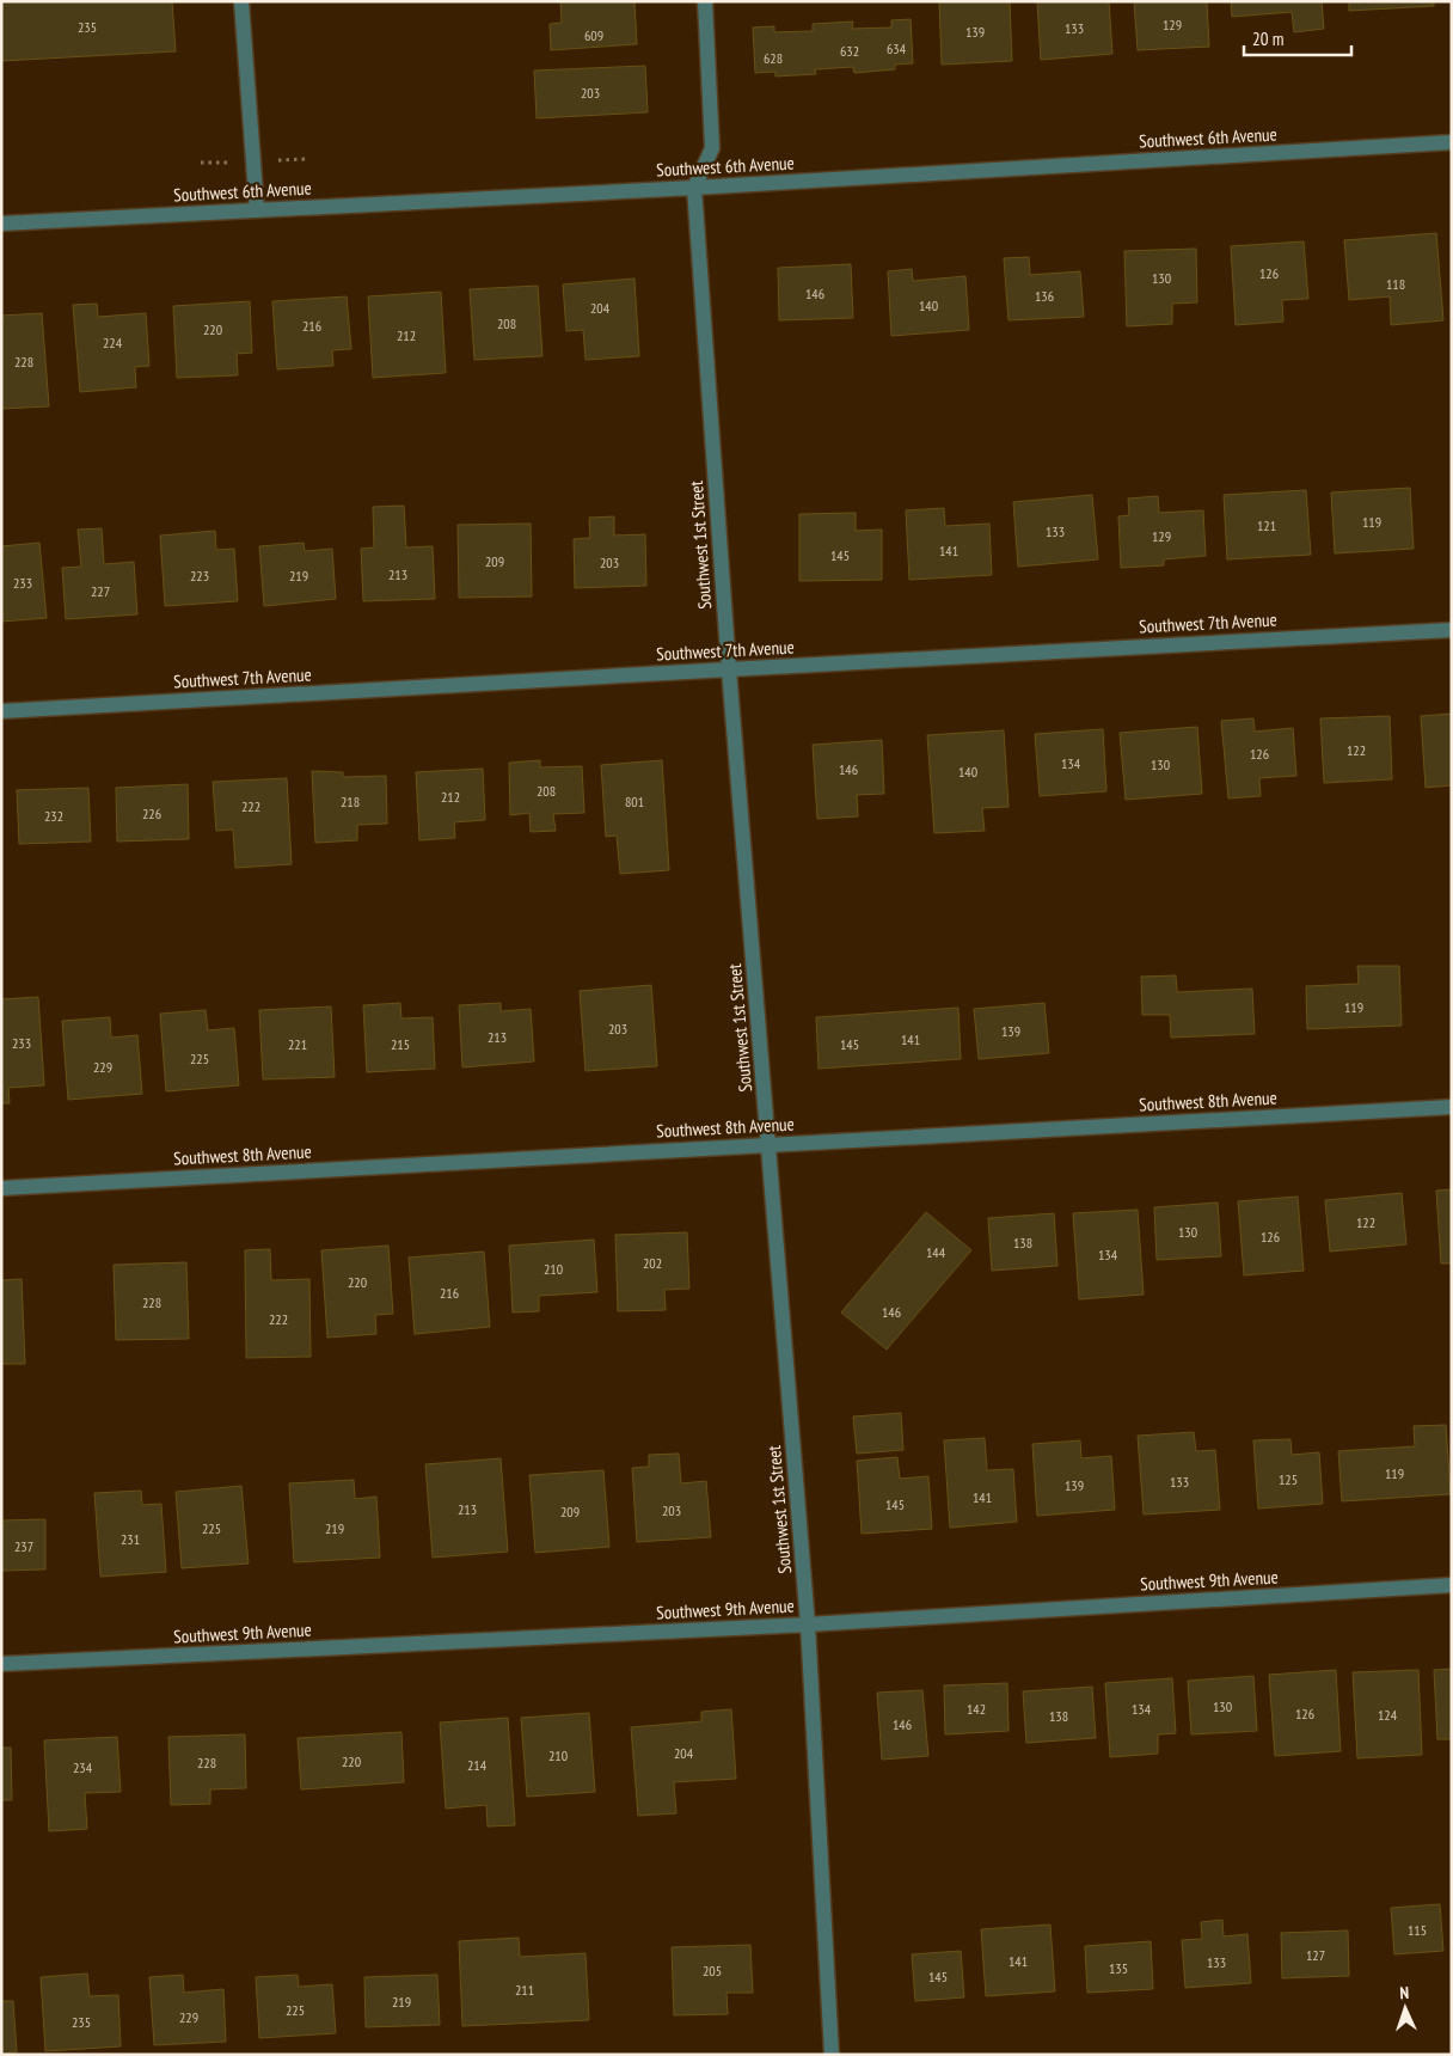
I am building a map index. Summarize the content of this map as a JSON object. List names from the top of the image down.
{
  "streets": {
    "street": [
      "Southwest 6th Avenue",
      "Southwest 1st Street",
      "Southwest 7th Avenue",
      "Southwest 8th Avenue",
      "Southwest 9th Avenue"
    ]
  },
  "crossings": [
    ["Southwest 6th Avenue", "Southwest 1st Street"],
    ["Southwest 1st Street", "Southwest 7th Avenue"],
    ["Southwest 1st Street", "Southwest 8th Avenue"],
    ["Southwest 1st Street", "Southwest 9th Avenue"]
  ],
  "house_numbers": [
    "129",
    "235",
    "133",
    "139",
    "609",
    "634",
    "632",
    "628",
    "203",
    "126",
    "130",
    "118",
    "146",
    "136",
    "140",
    "204",
    "208",
    "216",
    "220",
    "212",
    "224",
    "228",
    "119",
    "121",
    "133",
    "129",
    "141",
    "145",
    "209",
    "203",
    "213",
    "223",
    "219",
    "233",
    "227",
    "122",
    "126",
    "134",
    "130",
    "146",
    "140",
    "208",
    "212",
    "218",
    "801",
    "222",
    "226",
    "232",
    "119",
    "203",
    "139",
    "213",
    "141",
    "233",
    "221",
    "215",
    "145",
    "225",
    "229",
    "122",
    "130",
    "126",
    "138",
    "144",
    "134",
    "202",
    "210",
    "220",
    "216",
    "228",
    "146",
    "222",
    "119",
    "125",
    "133",
    "139",
    "141",
    "145",
    "213",
    "203",
    "209",
    "225",
    "219",
    "231",
    "237",
    "130",
    "142",
    "134",
    "126",
    "124",
    "138",
    "146",
    "204",
    "210",
    "220",
    "228",
    "214",
    "234",
    "115",
    "127",
    "141",
    "133",
    "135",
    "205",
    "145",
    "211",
    "219",
    "225",
    "229",
    "235"
  ],
  "scale_bar": "20 m",
  "north": "top"
}
